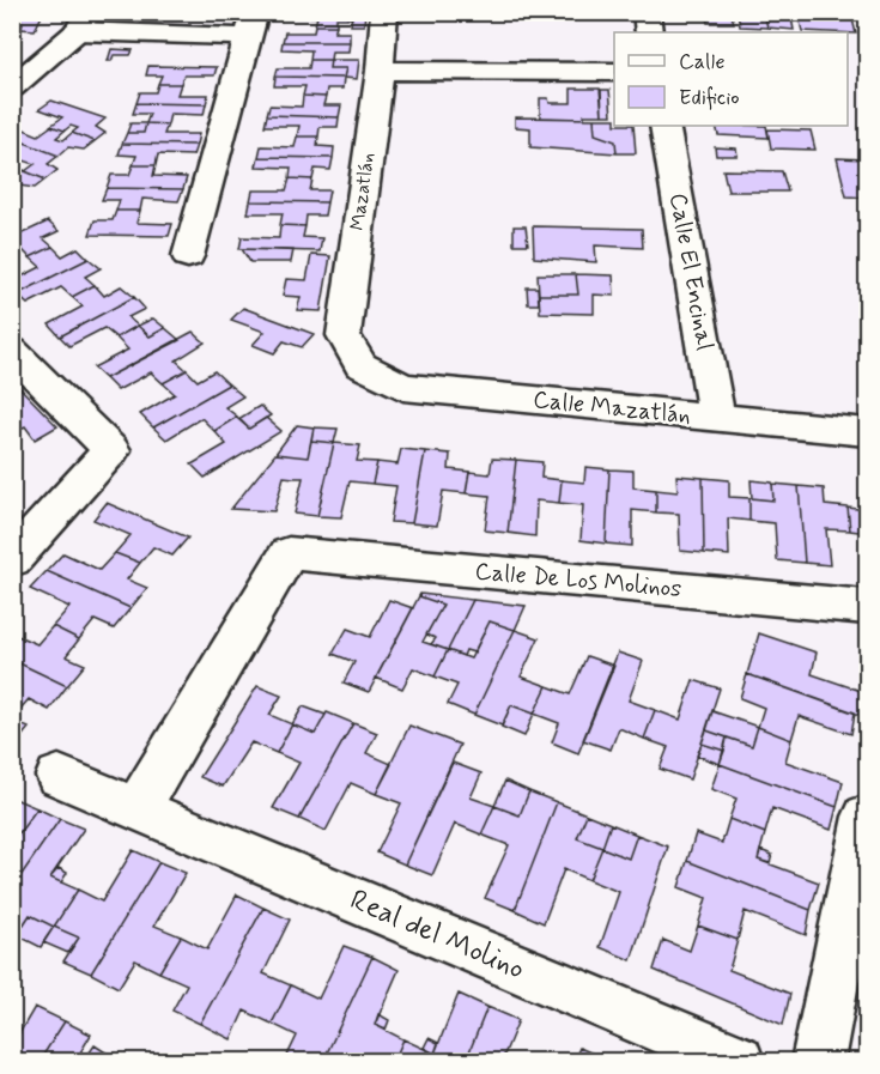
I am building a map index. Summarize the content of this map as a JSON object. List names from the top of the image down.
{
  "streets": {
    "street": [
      "Mazatlán",
      "Calle El Encinal",
      "Calle Mazatlán",
      "Calle De Los Molinos",
      "Real del Molino"
    ]
  },
  "crossings": [
    ["Mazatlán", "Calle Mazatlán"],
    ["Calle El Encinal", "Calle Mazatlán"],
    ["Calle De Los Molinos", "Real del Molino"]
  ],
  "legend": ["Calle", "Edificio"]
}
